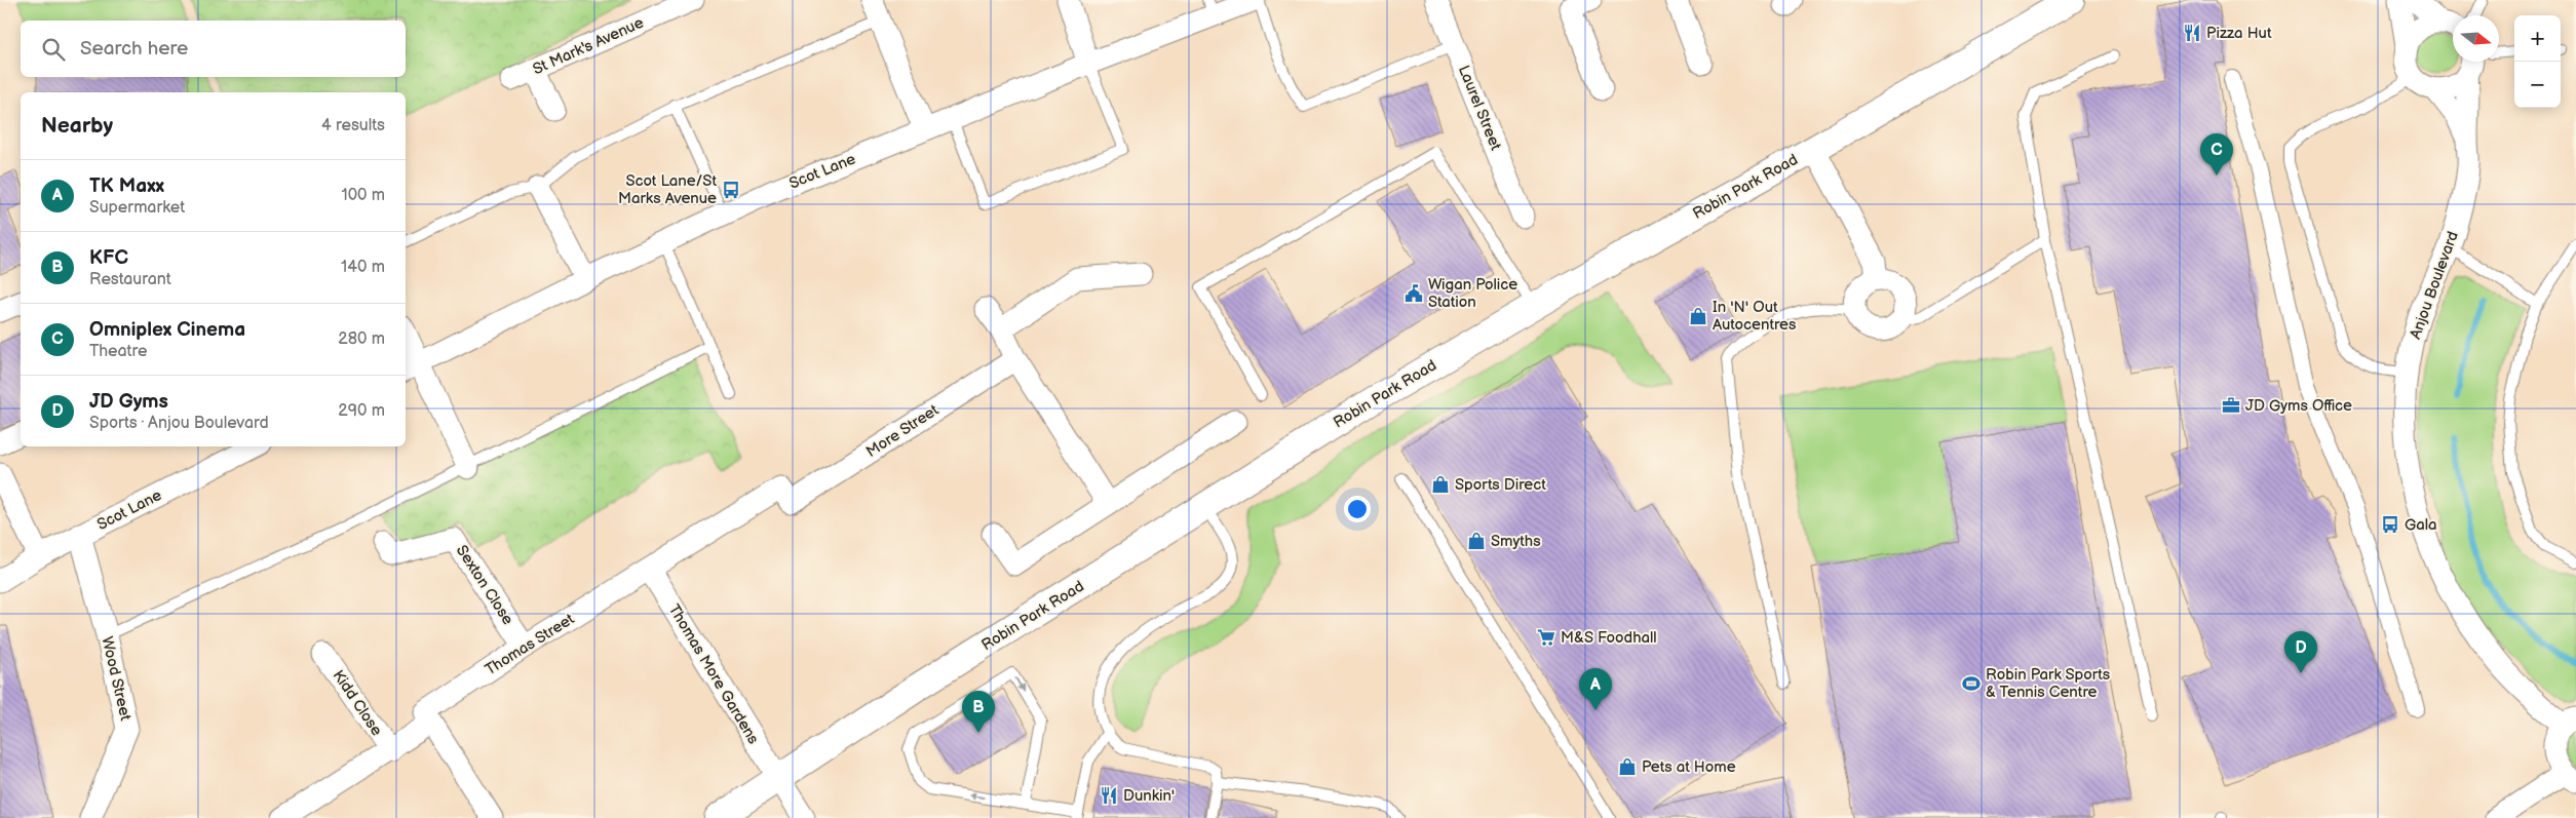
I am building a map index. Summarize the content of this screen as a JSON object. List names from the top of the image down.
{
  "streets": {
    "street": [
      "St Mark's Avenue",
      "Laurel Street",
      "Scot Lane",
      "Robin Park Road",
      "Anjou Boulevard",
      "More Street",
      "Sexton Close",
      "Thomas Street",
      "Thomas More Gardens",
      "Wood Street",
      "Kidd Close"
    ]
  },
  "crossings": [
    ["Scot Lane", "Wood Street"],
    ["Robin Park Road", "Thomas More Gardens"],
    ["More Street", "Thomas Street"],
    ["Sexton Close", "Thomas Street"],
    ["Thomas Street", "Thomas More Gardens"]
  ],
  "places": {
    "restaurant": ["Pizza Hut", "Dunkin'"],
    "bus stop": ["Scot Lane/St Marks Avenue", "Gala"],
    "public building": ["Wigan Police Station"],
    "shop": [
      "In 'N' Out Autocentres",
      "Sports Direct",
      "Smyths",
      "Pets at Home"
    ],
    "office": ["JD Gyms Office"],
    "supermarket": ["M&S Foodhall"],
    "sports": ["Robin Park Sports & Tennis Centre"]
  },
  "north": "right",
  "page": {
    "map_buttons": ["+", "−"],
    "search": "Search here",
    "heading": ["Nearby", "4 results"],
    "pins": [
      "C",
      "D",
      "A",
      "B"
    ],
    "list": [
      {
        "mark": "A",
        "name": "TK Maxx",
        "note": "Supermarket",
        "value": "100 m"
      },
      {
        "mark": "B",
        "name": "KFC",
        "note": "Restaurant",
        "value": "140 m"
      },
      {
        "mark": "C",
        "name": "Omniplex Cinema",
        "note": "Theatre",
        "value": "280 m"
      },
      {
        "mark": "D",
        "name": "JD Gyms",
        "note": "Sports · Anjou Boulevard",
        "value": "290 m"
      }
    ]
  }
}
